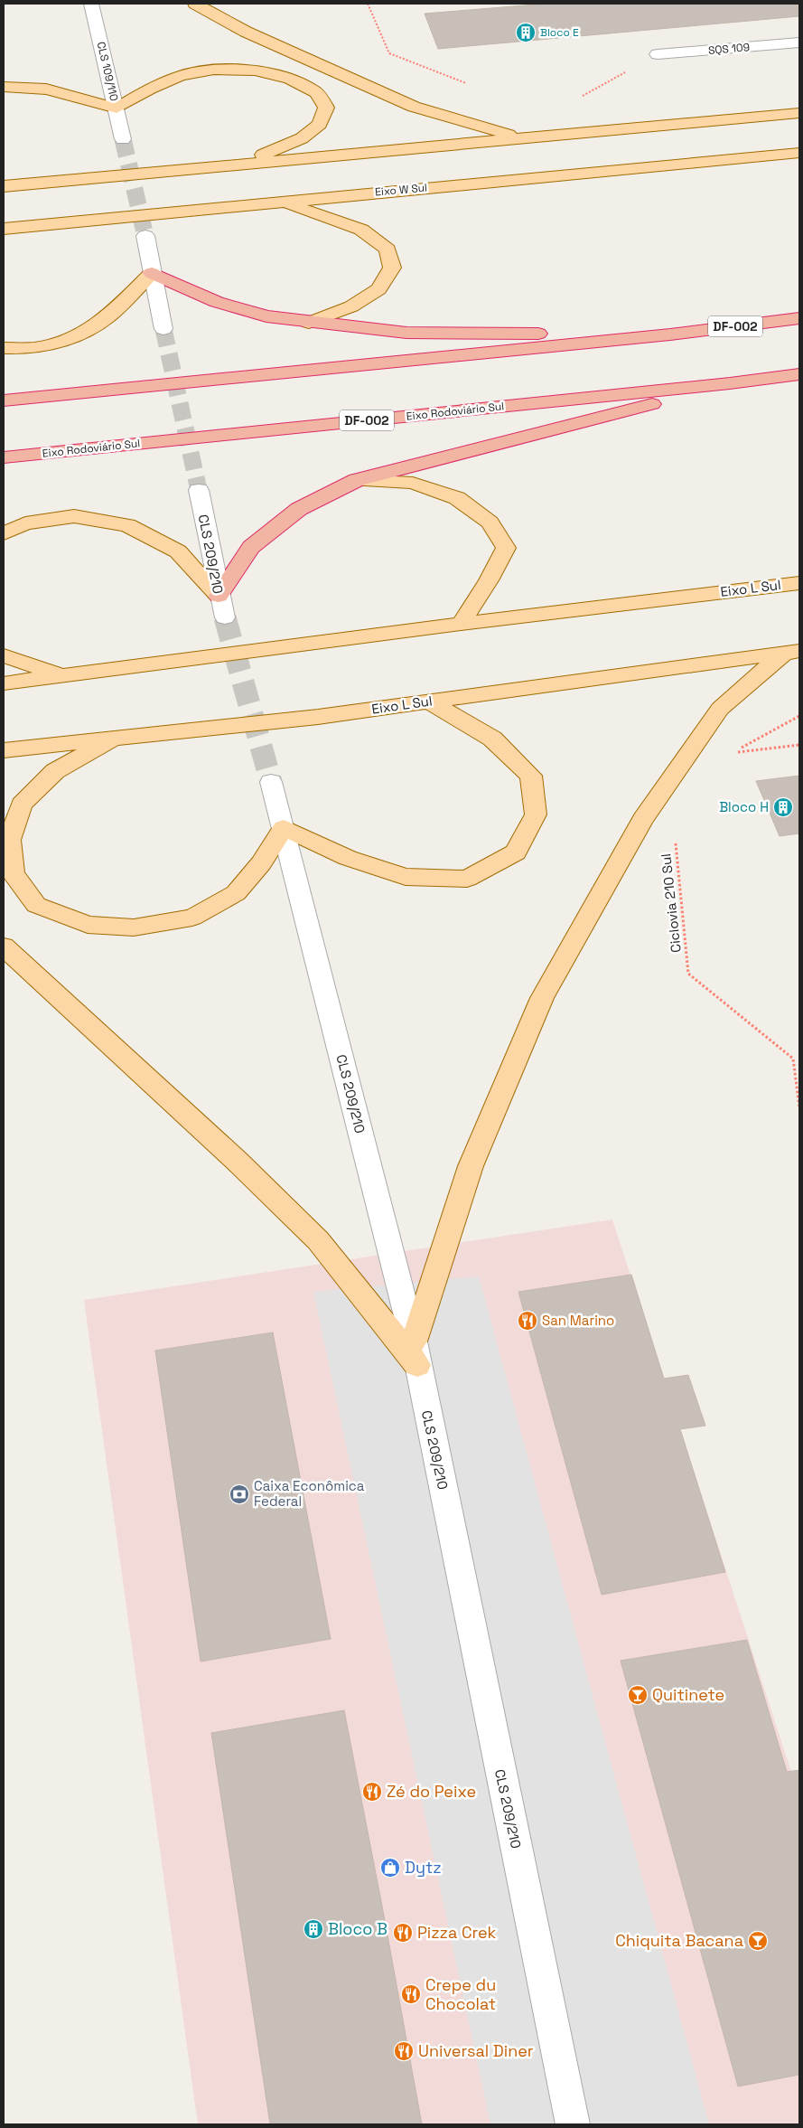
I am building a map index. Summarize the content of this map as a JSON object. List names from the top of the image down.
{
  "streets": {
    "highway": ["DF-002", "Eixo Rodoviário Sul"],
    "main road": ["Eixo W Sul", "Eixo L Sul"],
    "street": ["SQS 109", "CLS 109/110", "CLS 209/210"],
    "path": ["Ciclovia 210 Sul"]
  },
  "places": {
    "building": ["Bloco E", "Bloco H", "Bloco B"],
    "restaurant": [
      "San Marino",
      "Zé do Peixe",
      "Pizza Crek",
      "Crepe du Chocolat",
      "Universal Diner"
    ],
    "bank": ["Caixa Econômica Federal"],
    "bar": ["Quitinete", "Chiquita Bacana"],
    "shop": ["Dytz"]
  }
}
